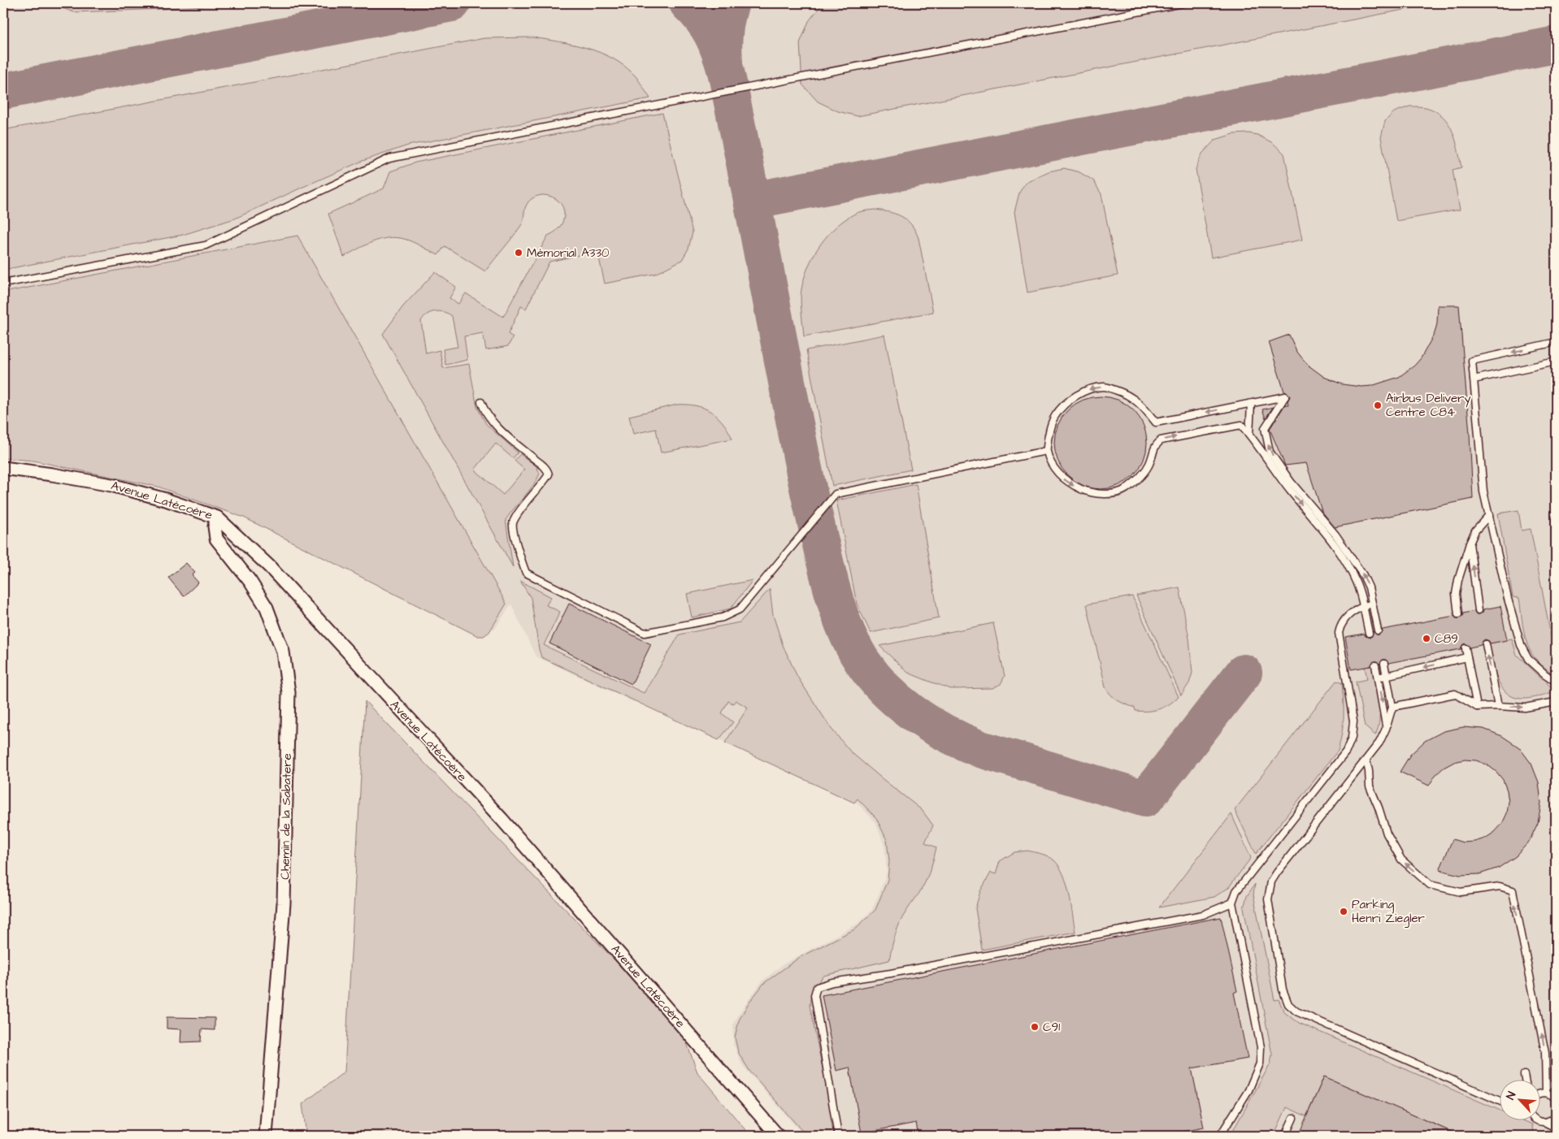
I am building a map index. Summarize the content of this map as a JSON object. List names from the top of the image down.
{
  "streets": {
    "street": ["Avenue Latécoère", "Chemin de la Sabatere"]
  },
  "crossings": [
    ["Avenue Latécoère", "Chemin de la Sabatere"]
  ],
  "places": [
    "Mémorial A330",
    "Airbus Delivery Centre C84",
    "C89",
    "Parking Henri Ziegler",
    "C91"
  ],
  "north": "top left"
}
